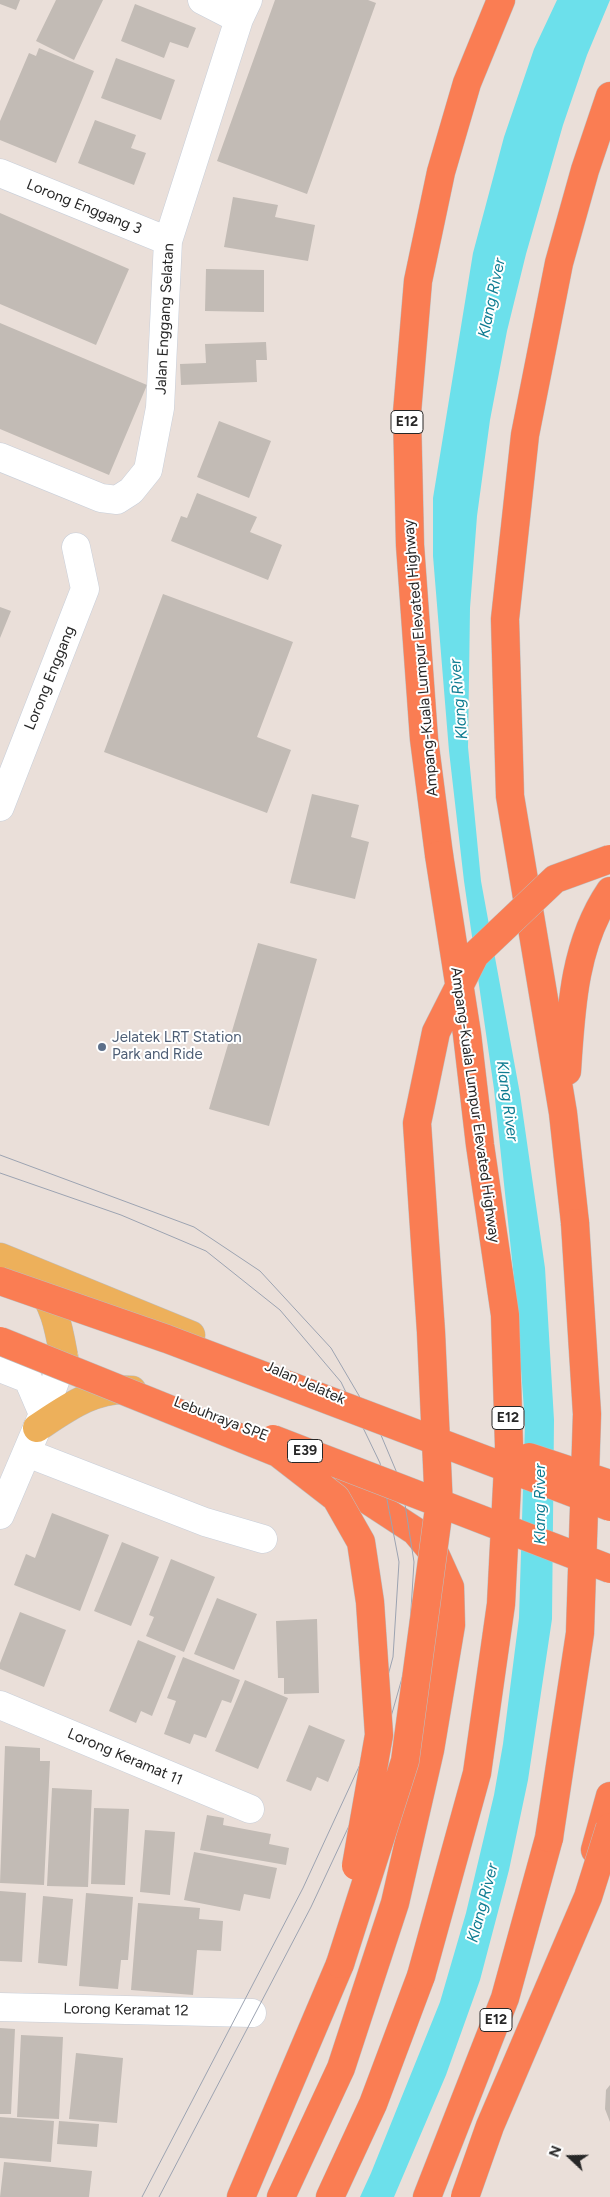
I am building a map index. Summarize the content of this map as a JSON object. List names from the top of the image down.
{
  "streets": {
    "highway": [
      "E12",
      "Ampang-Kuala Lumpur Elevated Highway",
      "Lebuhraya SPE",
      "E39"
    ],
    "main road": ["Jalan Jelatek"],
    "street": [
      "Lorong Enggang 3",
      "Jalan Enggang Selatan",
      "Lorong Enggang",
      "Lorong Keramat 11",
      "Lorong Keramat 12"
    ]
  },
  "crossings": [
    ["Lorong Enggang 3", "Jalan Enggang Selatan"]
  ],
  "water": ["Klang River"],
  "places": ["Jelatek LRT Station Park and Ride"],
  "north": "left"
}
